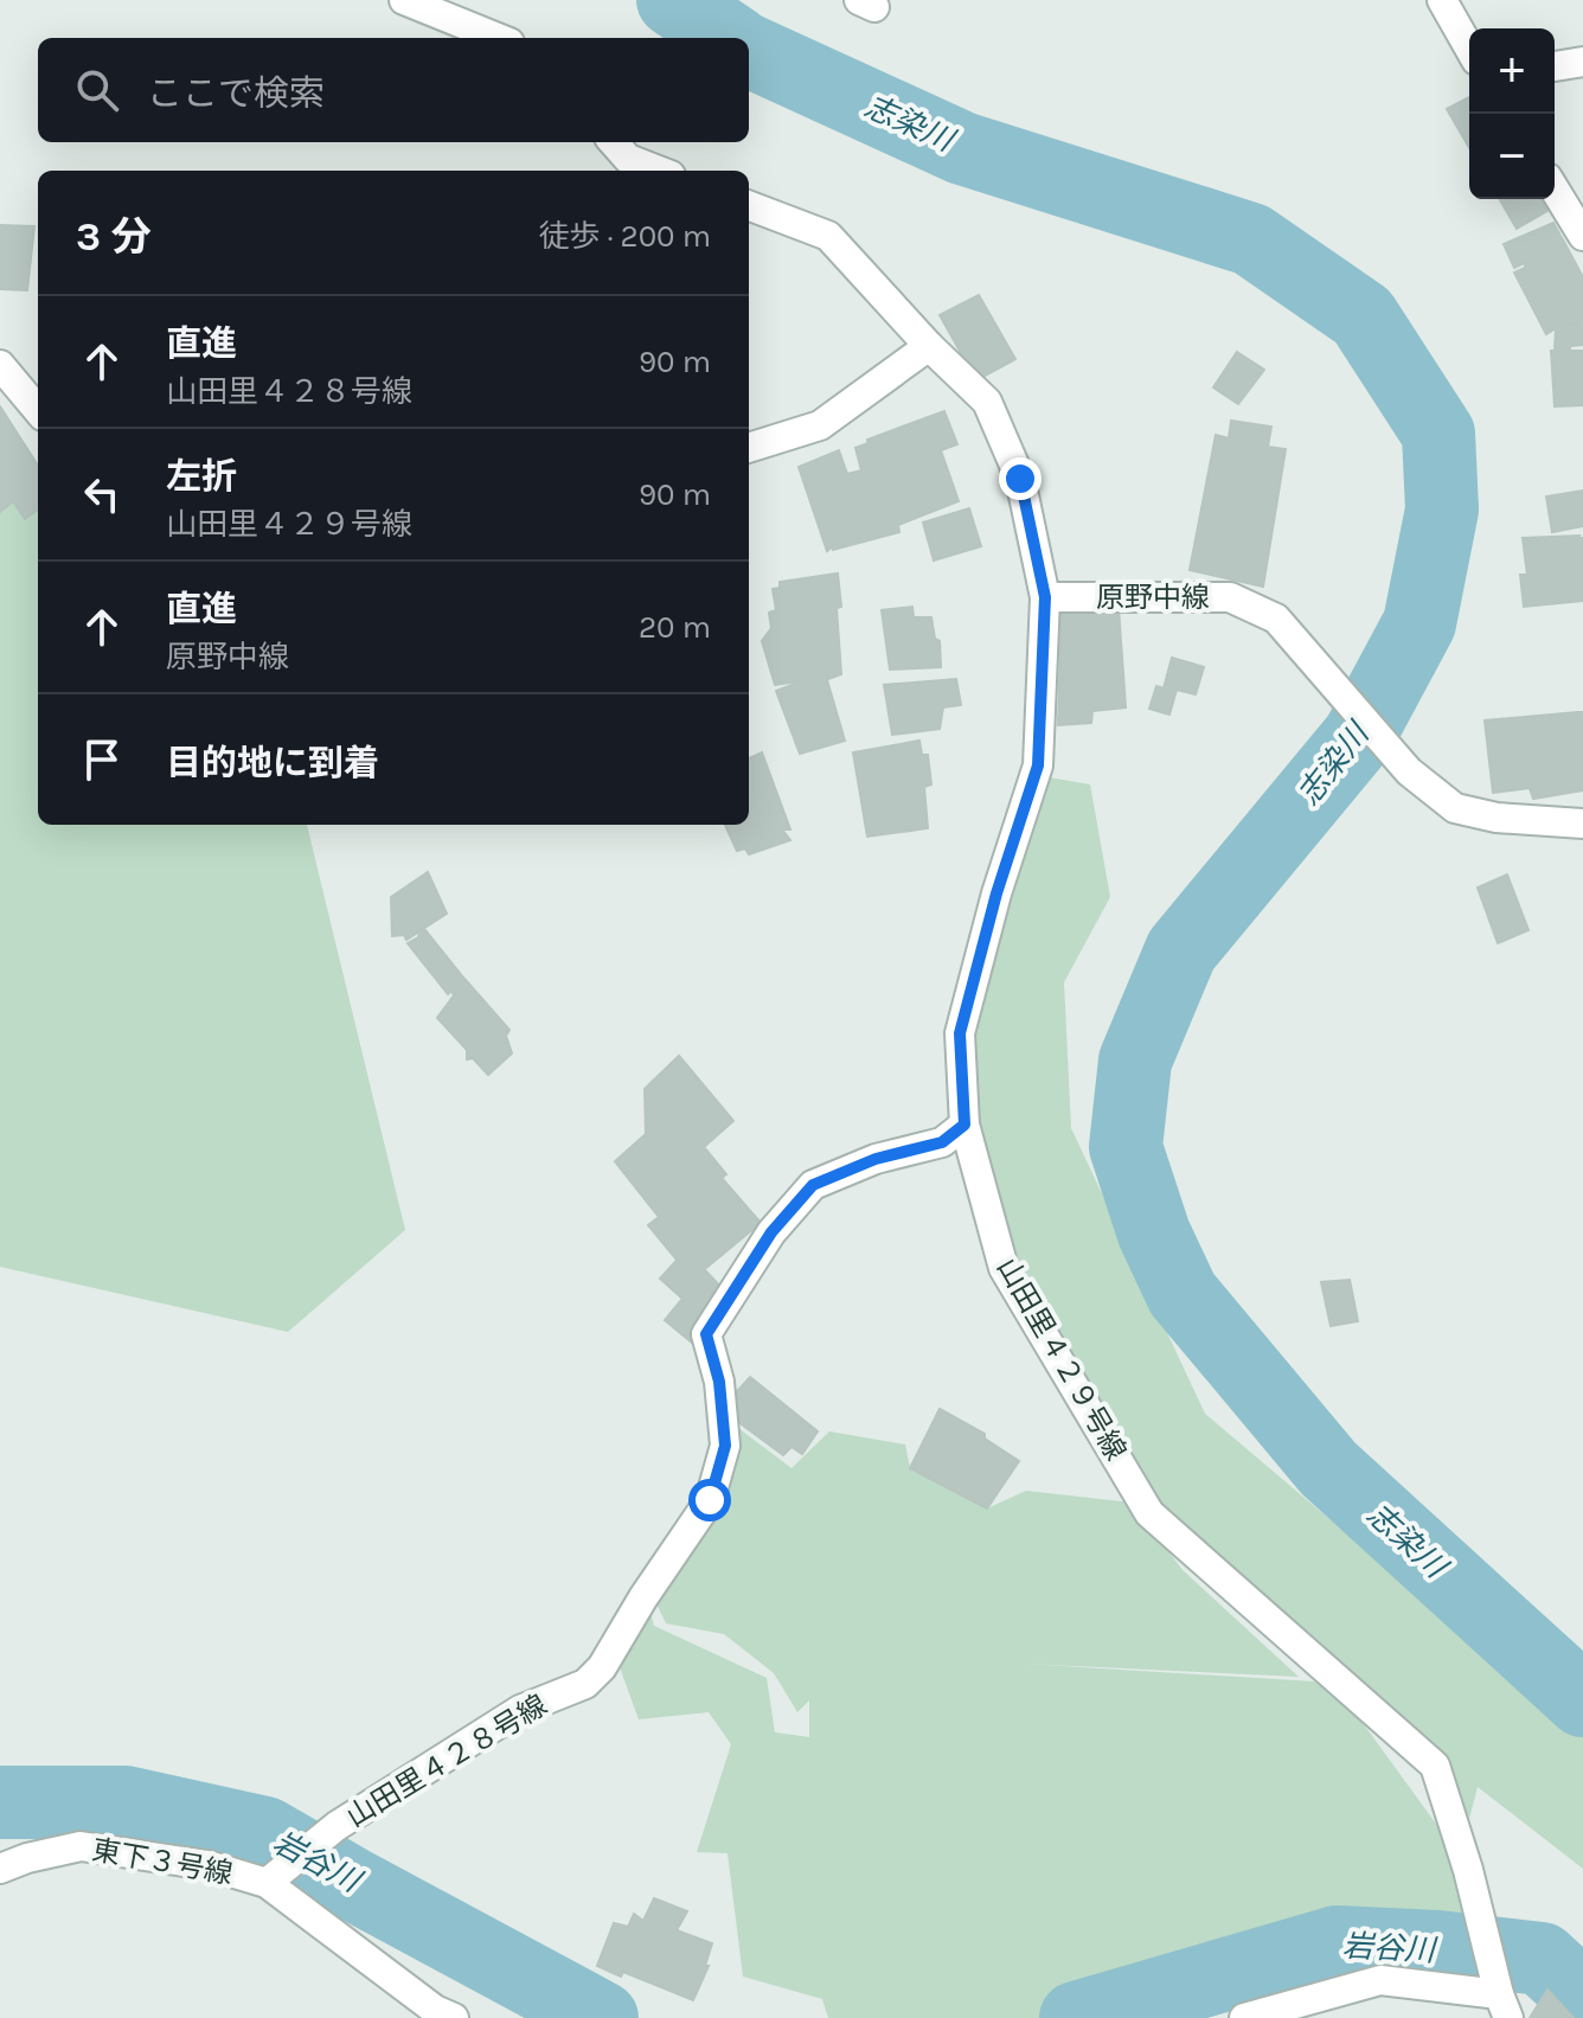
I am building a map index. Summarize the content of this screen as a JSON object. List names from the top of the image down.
{
  "streets": {
    "street": [
      "原野中線",
      "山田里４２９号線",
      "山田里４２８号線",
      "東下３号線"
    ]
  },
  "crossings": [
    ["原野中線", "山田里４２９号線"],
    ["山田里４２９号線", "山田里４２８号線"],
    ["山田里４２８号線", "東下３号線"]
  ],
  "water": ["志染川", "岩谷川"],
  "page": {
    "map_buttons": ["+", "−"],
    "search": "ここで検索",
    "heading": ["3 分", "徒歩 · 200 m"],
    "list": [
      ["直進", "山田里４２８号線", "90 m"],
      ["左折", "山田里４２９号線", "90 m"],
      ["直進", "原野中線", "20 m"],
      "目的地に到着"
    ]
  }
}
